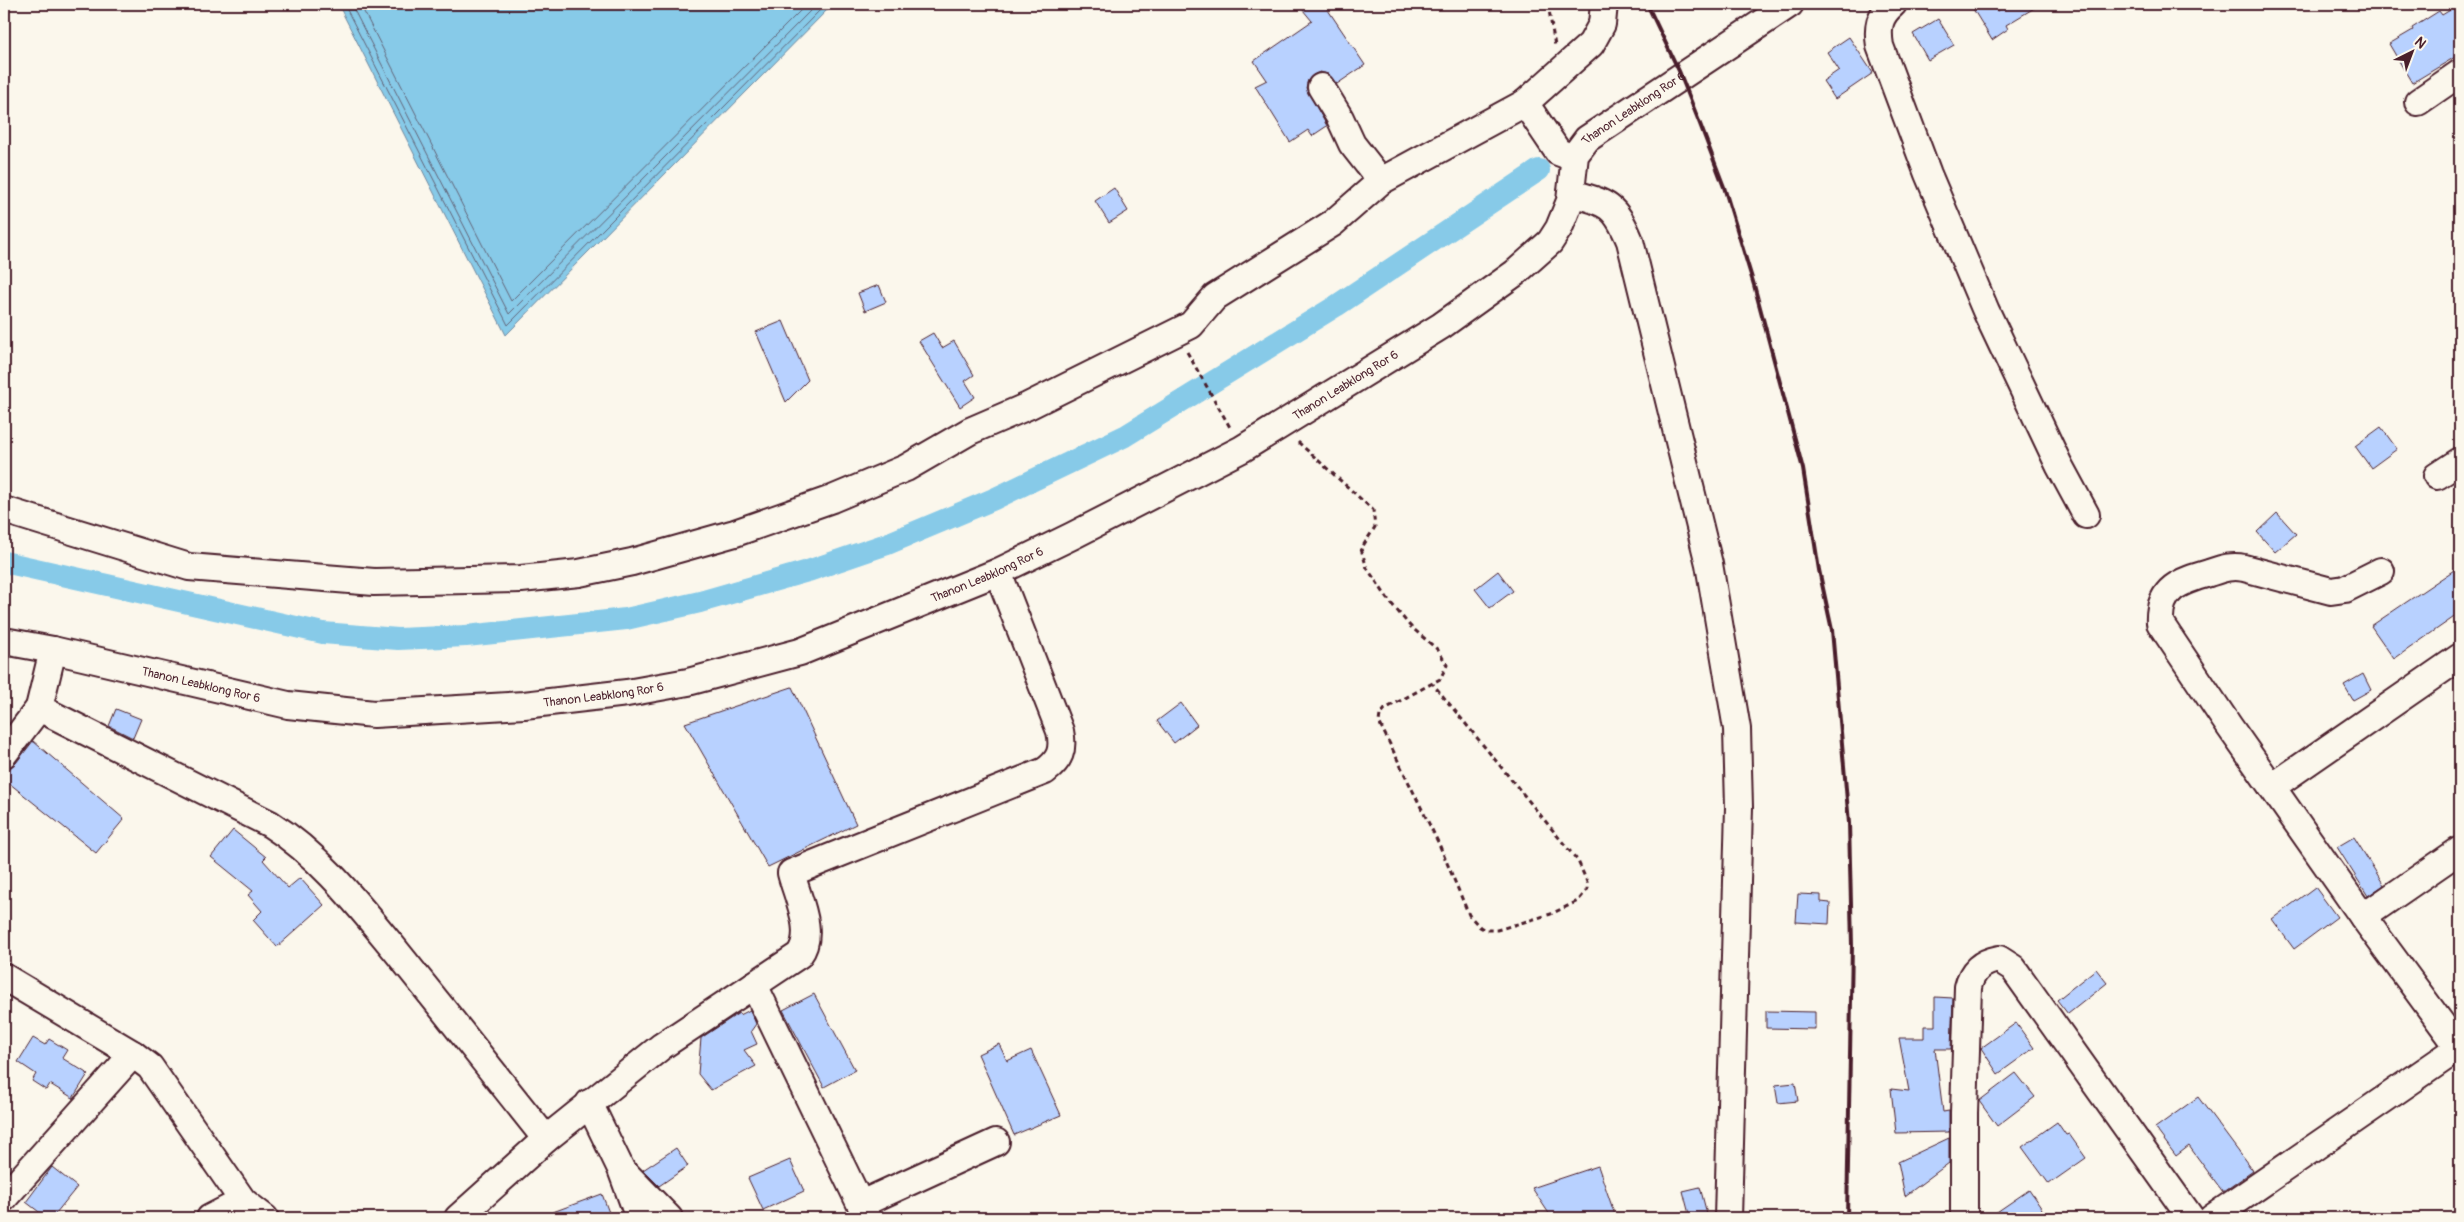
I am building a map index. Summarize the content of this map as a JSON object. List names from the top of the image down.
{
  "streets": {
    "street": ["Thanon Leabklong Ror 6"]
  },
  "north": "top right"
}
